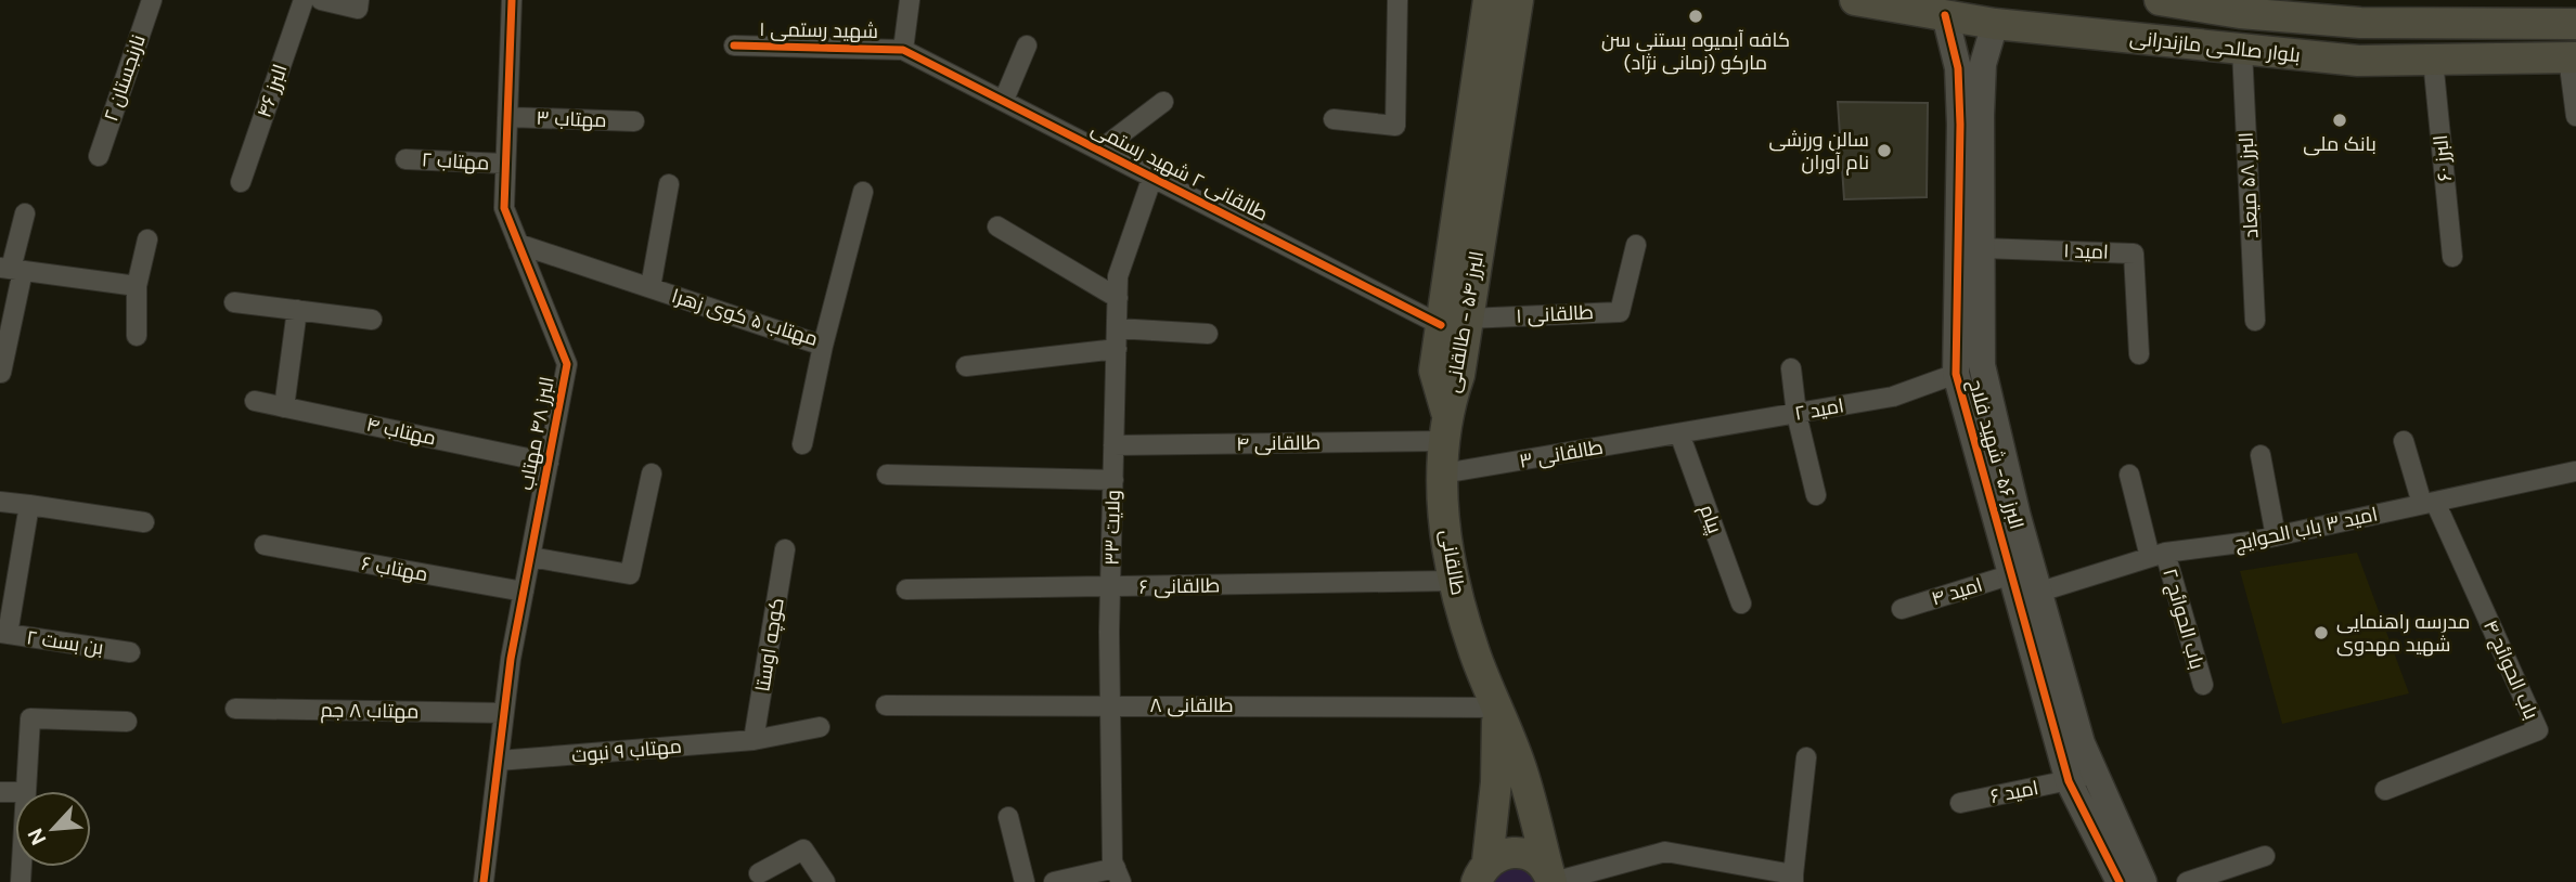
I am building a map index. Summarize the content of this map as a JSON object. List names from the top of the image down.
{
  "streets": {
    "main road": ["بلوار صالحی مازندرانی", "البرز ۵۴ - طالقانی", "طالقانی"],
    "street": [
      "شهید رستمی ۱",
      "نارنجستان ۲",
      "البرز ۴۶",
      "مهتاب ۳",
      "البرز ۶۰",
      "مهتاب ۲",
      "طالقانی ۲ شهید رستمی",
      "البرز ۵۸ میعاد",
      "امید ۱",
      "طالقانی ۱",
      "مهتاب ۵ کوی زهرا",
      "امید ۲",
      "مهتاب ۴",
      "البرز ۴۸ مهتاب",
      "طالقانی ۴",
      "طالقانی ۳",
      "البرز ۵۶- شهید فلاح",
      "پیام",
      "ولایت ٣۳",
      "امید ۳ باب الحوایج",
      "مهتاب ۶",
      "طالقانی ۶",
      "امید ۴",
      "باب الحوائج ۲",
      "بن بست ۲",
      "کوچه اوستا",
      "باب الحوائج ۴",
      "طالقانی ۸",
      "مهتاب ۸ جم",
      "مهتاب ۹ نبوت",
      "امید ۶"
    ]
  },
  "crossings": [
    ["شهید رستمی ۱", "طالقانی ۲ شهید رستمی"],
    ["بلوار صالحی مازندرانی", "البرز ۶۰"],
    ["بلوار صالحی مازندرانی", "البرز ۵۸ میعاد"],
    ["بلوار صالحی مازندرانی", "البرز ۵۶- شهید فلاح"],
    ["مهتاب ۳", "البرز ۴۸ مهتاب"],
    ["مهتاب ۲", "البرز ۴۸ مهتاب"],
    ["طالقانی ۲ شهید رستمی", "طالقانی ۱"],
    ["طالقانی ۲ شهید رستمی", "البرز ۵۴ - طالقانی"],
    ["طالقانی ۲ شهید رستمی", "ولایت ٣۳"],
    ["امید ۱", "البرز ۵۶- شهید فلاح"],
    ["طالقانی ۱", "البرز ۵۴ - طالقانی"],
    ["مهتاب ۵ کوی زهرا", "البرز ۴۸ مهتاب"],
    ["البرز ۵۴ - طالقانی", "طالقانی ۴"],
    ["البرز ۵۴ - طالقانی", "طالقانی"],
    ["امید ۲", "طالقانی ۳"],
    ["امید ۲", "البرز ۵۶- شهید فلاح"],
    ["امید ۲", "پیام"],
    ["مهتاب ۴", "البرز ۴۸ مهتاب"],
    ["البرز ۴۸ مهتاب", "مهتاب ۶"],
    ["البرز ۴۸ مهتاب", "مهتاب ۸ جم"],
    ["البرز ۴۸ مهتاب", "مهتاب ۹ نبوت"],
    ["طالقانی ۴", "ولایت ٣۳"],
    ["طالقانی ۴", "طالقانی"],
    ["طالقانی ۳", "پیام"],
    ["طالقانی ۳", "طالقانی"],
    ["البرز ۵۶- شهید فلاح", "امید ۳ باب الحوایج"],
    ["البرز ۵۶- شهید فلاح", "امید ۴"],
    ["البرز ۵۶- شهید فلاح", "امید ۶"],
    ["ولایت ٣۳", "طالقانی ۶"],
    ["ولایت ٣۳", "طالقانی ۸"],
    ["امید ۳ باب الحوایج", "باب الحوائج ۲"],
    ["امید ۳ باب الحوایج", "باب الحوائج ۴"],
    ["طالقانی", "طالقانی ۶"],
    ["طالقانی", "طالقانی ۸"],
    ["کوچه اوستا", "مهتاب ۹ نبوت"]
  ],
  "places": [
    "کافه آبمیوه بستنی سن مارکو (زمانی نژاد)",
    "بانک ملی",
    "سالن ورزشی نام آوران",
    "مدرسه راهنمایی شهید مهدوی"
  ],
  "north": "bottom left"
}
